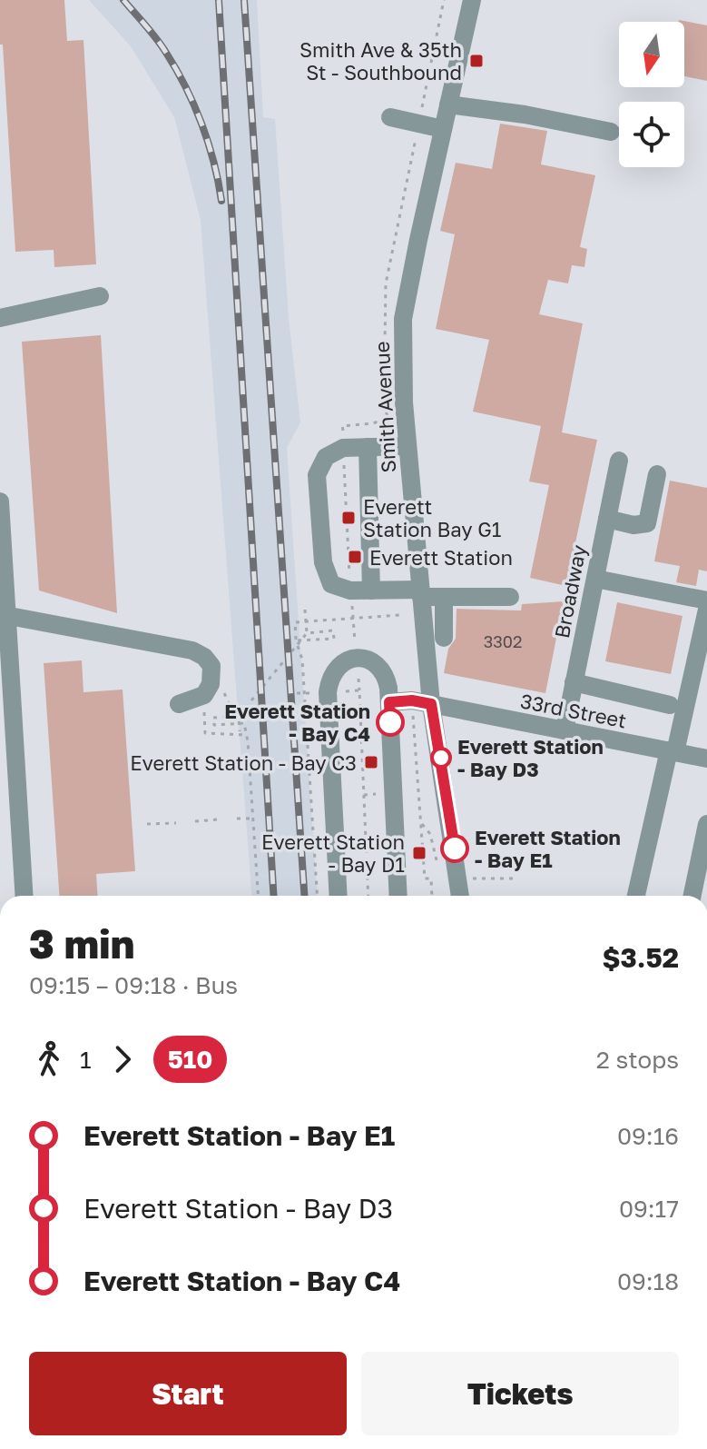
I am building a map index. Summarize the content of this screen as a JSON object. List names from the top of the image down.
{
  "streets": {
    "street": ["Smith Avenue", "Broadway", "33rd Street"]
  },
  "crossings": [
    ["Smith Avenue", "33rd Street"],
    ["Broadway", "33rd Street"]
  ],
  "places": {
    "transit": [
      "Smith Ave & 35th St - Southbound",
      "Everett Station Bay G1",
      "Everett Station",
      "Everett Station - Bay C3",
      "Everett Station - Bay D1"
    ],
    "other": ["Everett Station - Bay C4", "Everett Station - Bay D3", "Everett Station - Bay E1"]
  },
  "lines": ["bus line 510"],
  "house_numbers": ["3302"],
  "north": "bottom",
  "page": {
    "heading": ["3 min", "09:15 – 09:18 · Bus", "$3.52"],
    "legs": ["1", "510", "2 stops"],
    "list": [
      {
        "name": "Everett Station - Bay E1",
        "value": "09:16"
      },
      {
        "name": "Everett Station - Bay D3",
        "value": "09:17"
      },
      {
        "name": "Everett Station - Bay C4",
        "value": "09:18"
      }
    ],
    "buttons": ["Start", "Tickets"]
  }
}
